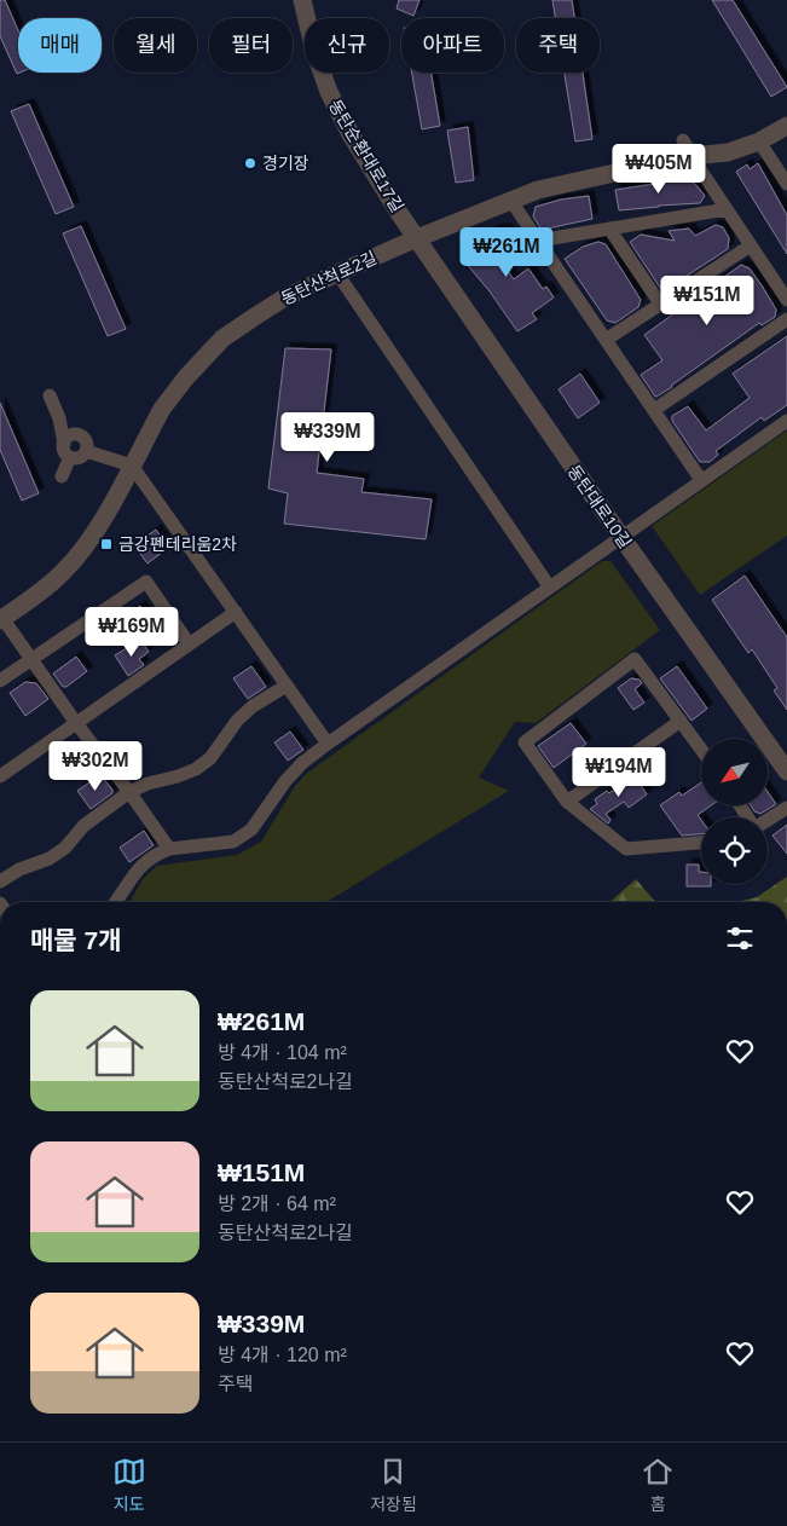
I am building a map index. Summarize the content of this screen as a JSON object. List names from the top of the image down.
{
  "streets": {
    "street": ["동탄순환대로17길", "동탄산척로2길", "동탄대로10길"]
  },
  "crossings": [
    ["동탄순환대로17길", "동탄산척로2길"],
    ["동탄순환대로17길", "동탄대로10길"],
    ["동탄산척로2길", "동탄대로10길"]
  ],
  "places": {
    "other": ["경기장"],
    "transit": ["금강펜테리움2차"]
  },
  "north": "bottom left",
  "page": {
    "chip": [
      "매매",
      "월세",
      "필터",
      "신규",
      "아파트",
      "주택"
    ],
    "price": [
      "₩405M",
      "₩261M",
      "₩151M",
      "₩339M",
      "₩169M",
      "₩302M",
      "₩194M"
    ],
    "heading": "매물 7개",
    "list": [
      {
        "name": "₩261M",
        "note": "방 4개 · 104 m² · 동탄산척로2나길"
      },
      {
        "name": "₩151M",
        "note": "방 2개 · 64 m² · 동탄산척로2나길"
      },
      {
        "name": "₩339M",
        "note": "방 4개 · 120 m² · 주택"
      }
    ],
    "tabs": ["지도", "저장됨", "홈"]
  }
}
